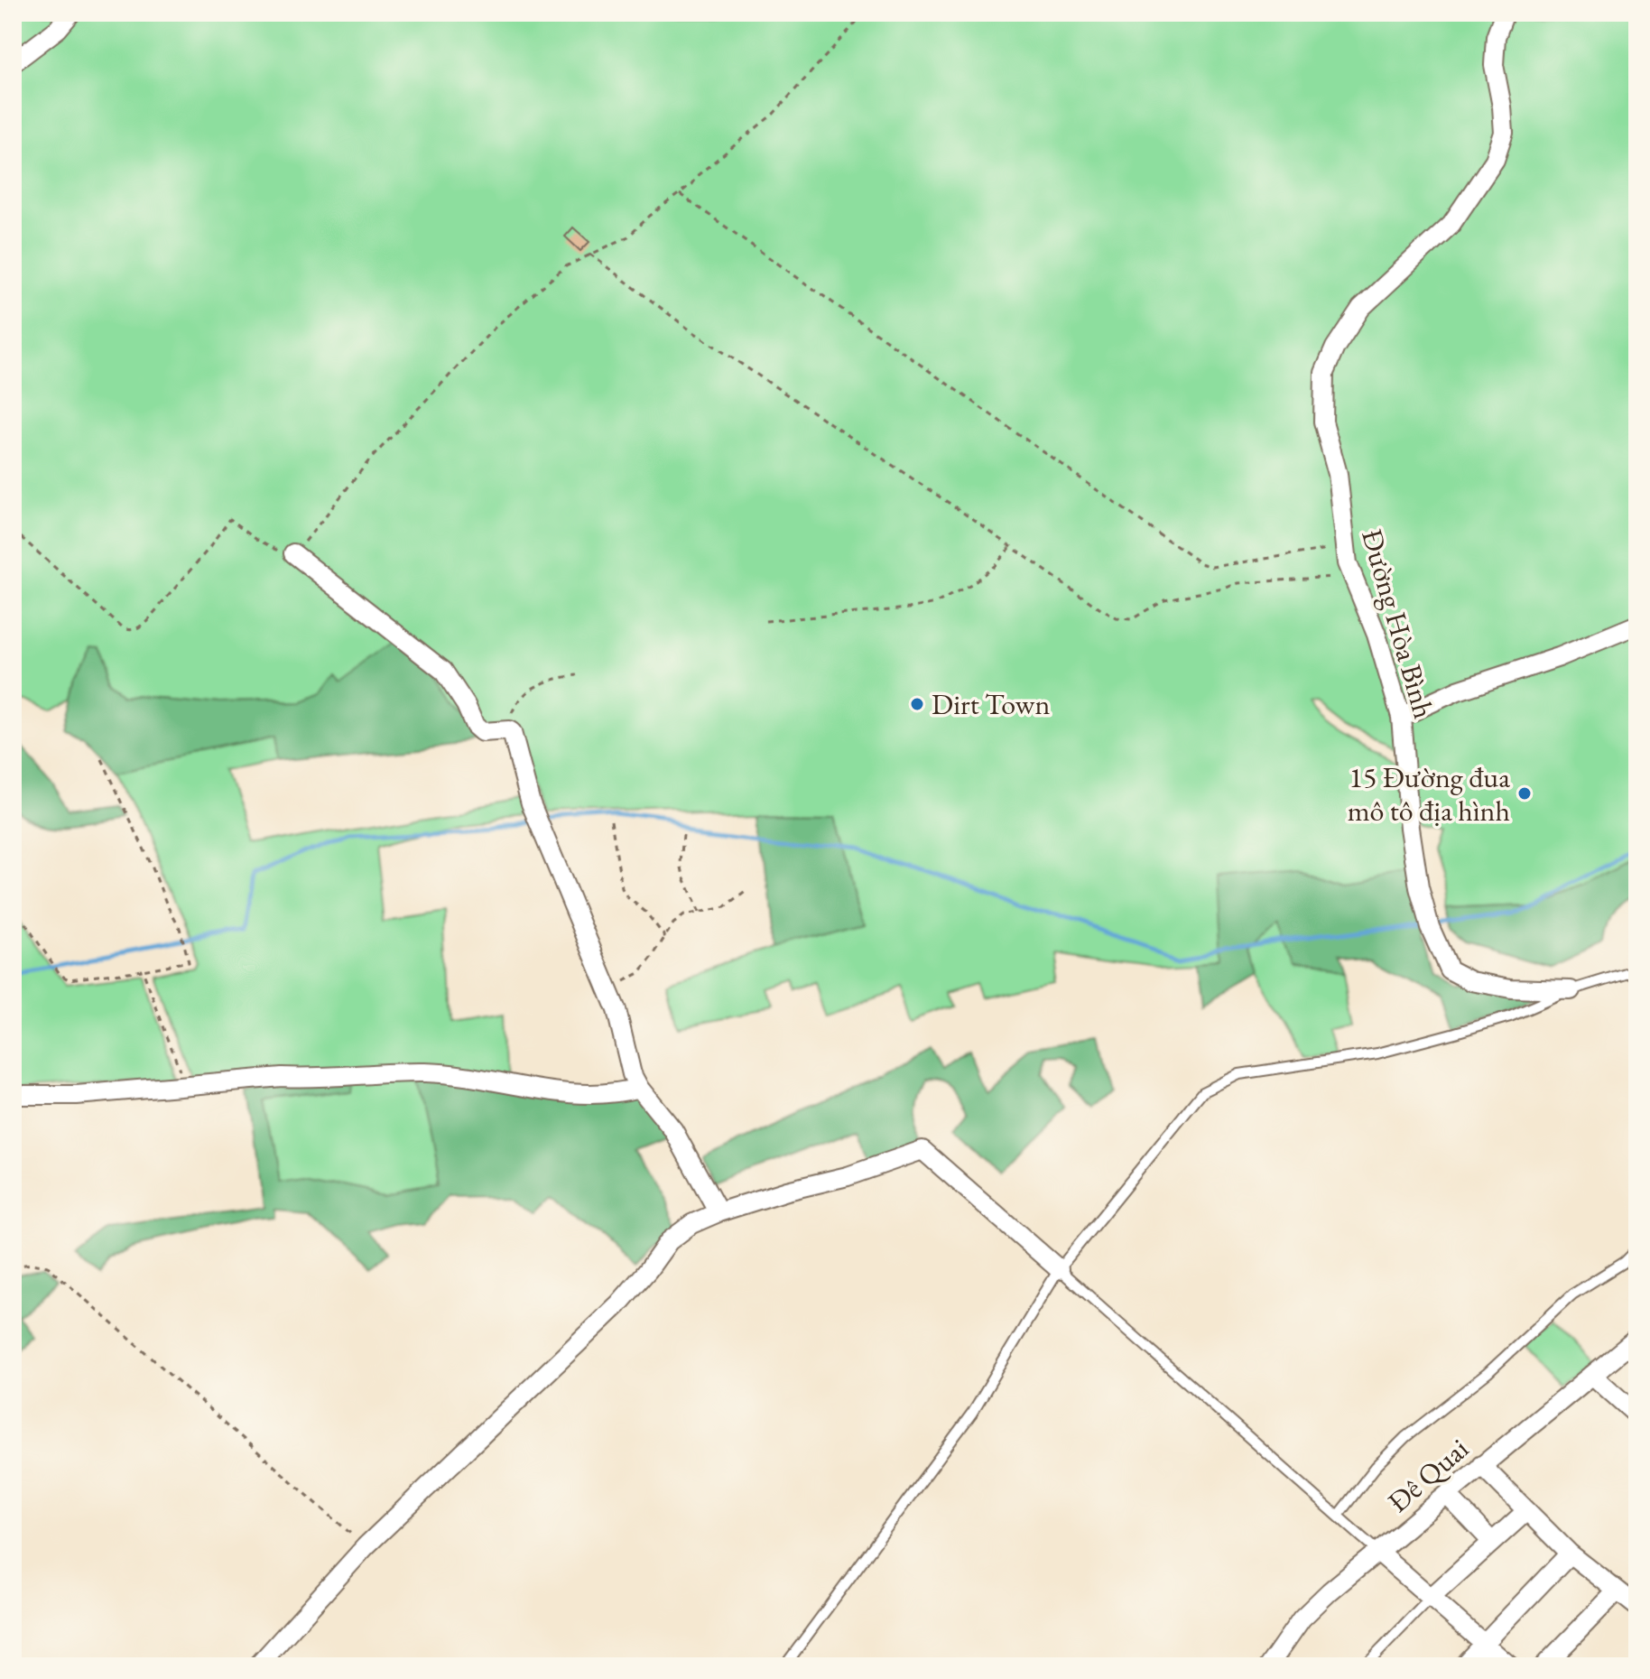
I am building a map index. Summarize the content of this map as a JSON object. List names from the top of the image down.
{
  "streets": {
    "street": ["Đường Hòa Bình", "Đê Quai"]
  },
  "places": ["Dirt Town", "15 Đường đua mô tô địa hình"]
}
